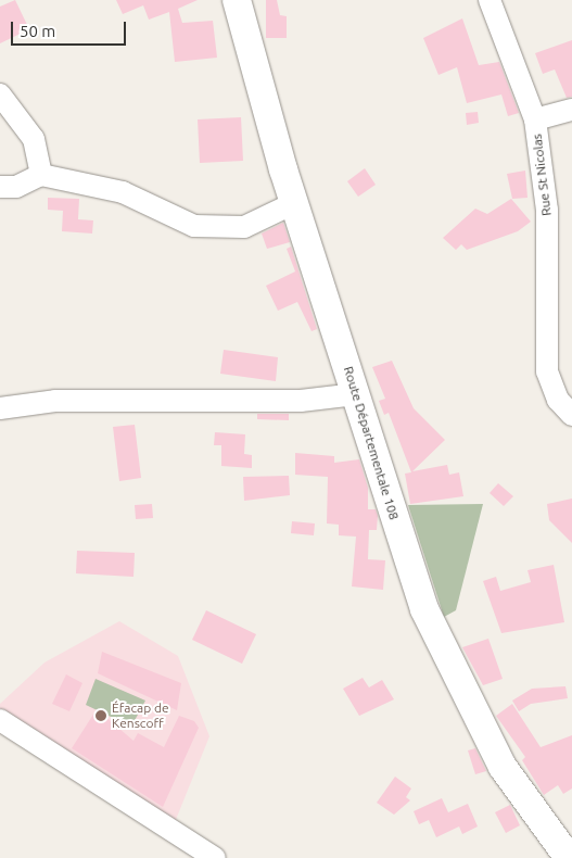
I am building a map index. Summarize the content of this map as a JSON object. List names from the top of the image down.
{
  "streets": {
    "main road": ["Route Départementale 108"],
    "street": ["Rue St Nicolas"]
  },
  "places": ["Éfacap de Kenscoff"],
  "scale_bar": "50 m"
}
